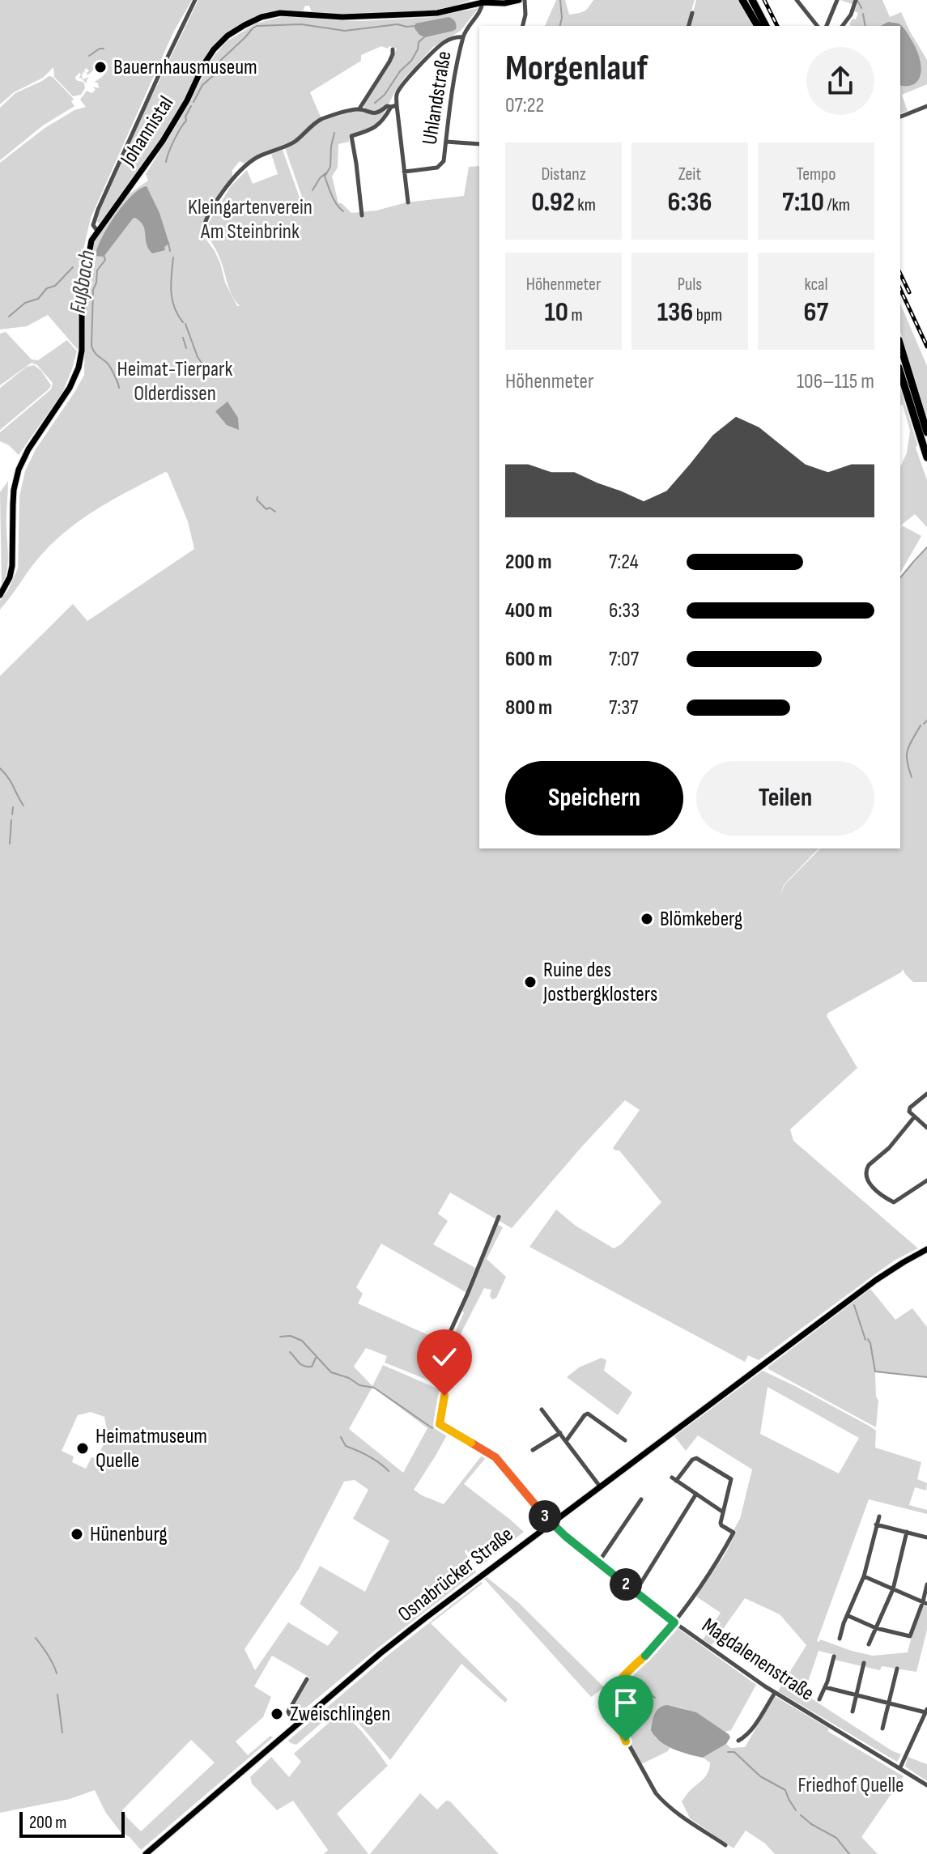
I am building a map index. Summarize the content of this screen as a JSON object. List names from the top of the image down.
{
  "streets": {
    "main road": ["Johannistal", "Osnabrücker Straße"],
    "street": ["Uhlandstraße", "Magdalenenstraße"]
  },
  "crossings": [
    ["Uhlandstraße", "Johannistal"],
    ["Osnabrücker Straße", "Magdalenenstraße"]
  ],
  "water": ["Fußbach"],
  "parks": ["Kleingartenverein Am Steinbrink", "Heimat-Tierpark Olderdissen", "Friedhof Quelle"],
  "places": [
    "Bauernhausmuseum",
    "Blömkeberg",
    "Ruine des Jostbergklosters",
    "Heimatmuseum Quelle",
    "Hünenburg",
    "Zweischlingen"
  ],
  "scale_bar": "200 m",
  "page": {
    "heading": ["Morgenlauf", "07:22"],
    "stats": [
      ["Distanz", "0.92 km"],
      ["Zeit", "6:36"],
      ["Tempo", "7:10 /km"],
      ["Höhenmeter", "10 m"],
      ["Puls", "136 bpm"],
      ["kcal", "67"]
    ],
    "chart": ["Höhenmeter", "106–115 m"],
    "list": [
      {
        "name": "200 m",
        "note": "7:24"
      },
      {
        "name": "400 m",
        "note": "6:33"
      },
      {
        "name": "600 m",
        "note": "7:07"
      },
      {
        "name": "800 m",
        "note": "7:37"
      }
    ],
    "buttons": ["Speichern", "Teilen"],
    "pins": ["3", "2"],
    "scale": "200 m"
  }
}
